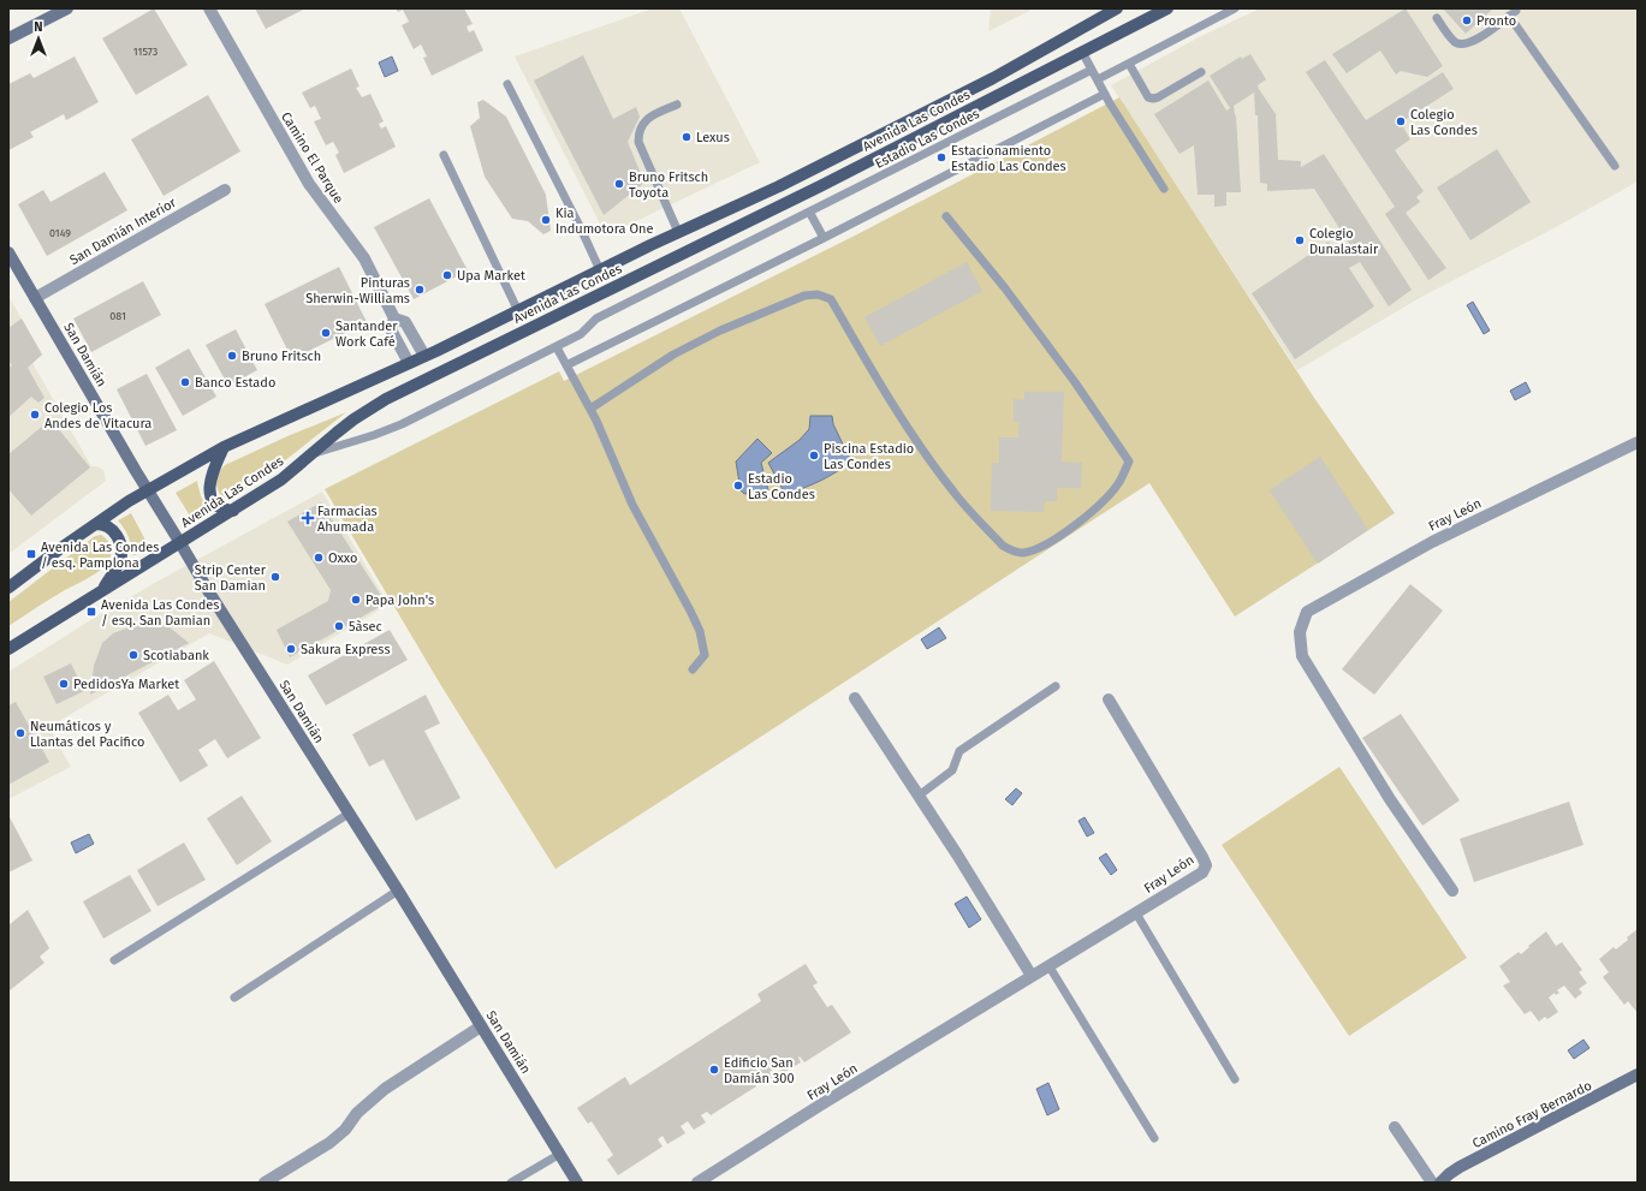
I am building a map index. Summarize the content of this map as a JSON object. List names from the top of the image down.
{
  "streets": {
    "main road": ["Avenida Las Condes", "San Damián", "Camino Fray Bernardo"],
    "street": ["Camino El Parque", "San Damián Interior", "Fray León"],
    "lane": ["Estadio Las Condes"]
  },
  "crossings": [
    ["Avenida Las Condes", "Estadio Las Condes"],
    ["Avenida Las Condes", "Camino El Parque"],
    ["Avenida Las Condes", "San Damián"],
    ["San Damián Interior", "San Damián"]
  ],
  "places": {
    "other": [
      "Pronto",
      "Colegio Las Condes",
      "Lexus",
      "Estacionamiento Estadio Las Condes",
      "Bruno Fritsch Toyota",
      "Kia Indumotora One",
      "Colegio Dunalastair",
      "Upa Market",
      "Pinturas Sherwin-Williams",
      "Santander Work Café",
      "Bruno Fritsch",
      "Banco Estado",
      "Colegio Los Andes de Vitacura",
      "Piscina Estadio Las Condes",
      "Estadio Las Condes",
      "Oxxo",
      "Strip Center San Damian",
      "Papa John's",
      "5àsec",
      "Sakura Express",
      "Scotiabank",
      "PedidosYa Market",
      "Neumáticos y Llantas del Pacifico",
      "Edificio San Damián 300"
    ],
    "health": ["Farmacias Ahumada"],
    "transit": ["Avenida Las Condes / esq. Pamplona", "Avenida Las Condes / esq. San Damian"]
  },
  "house_numbers": ["11573", "0149", "081"],
  "north": "top"
}
